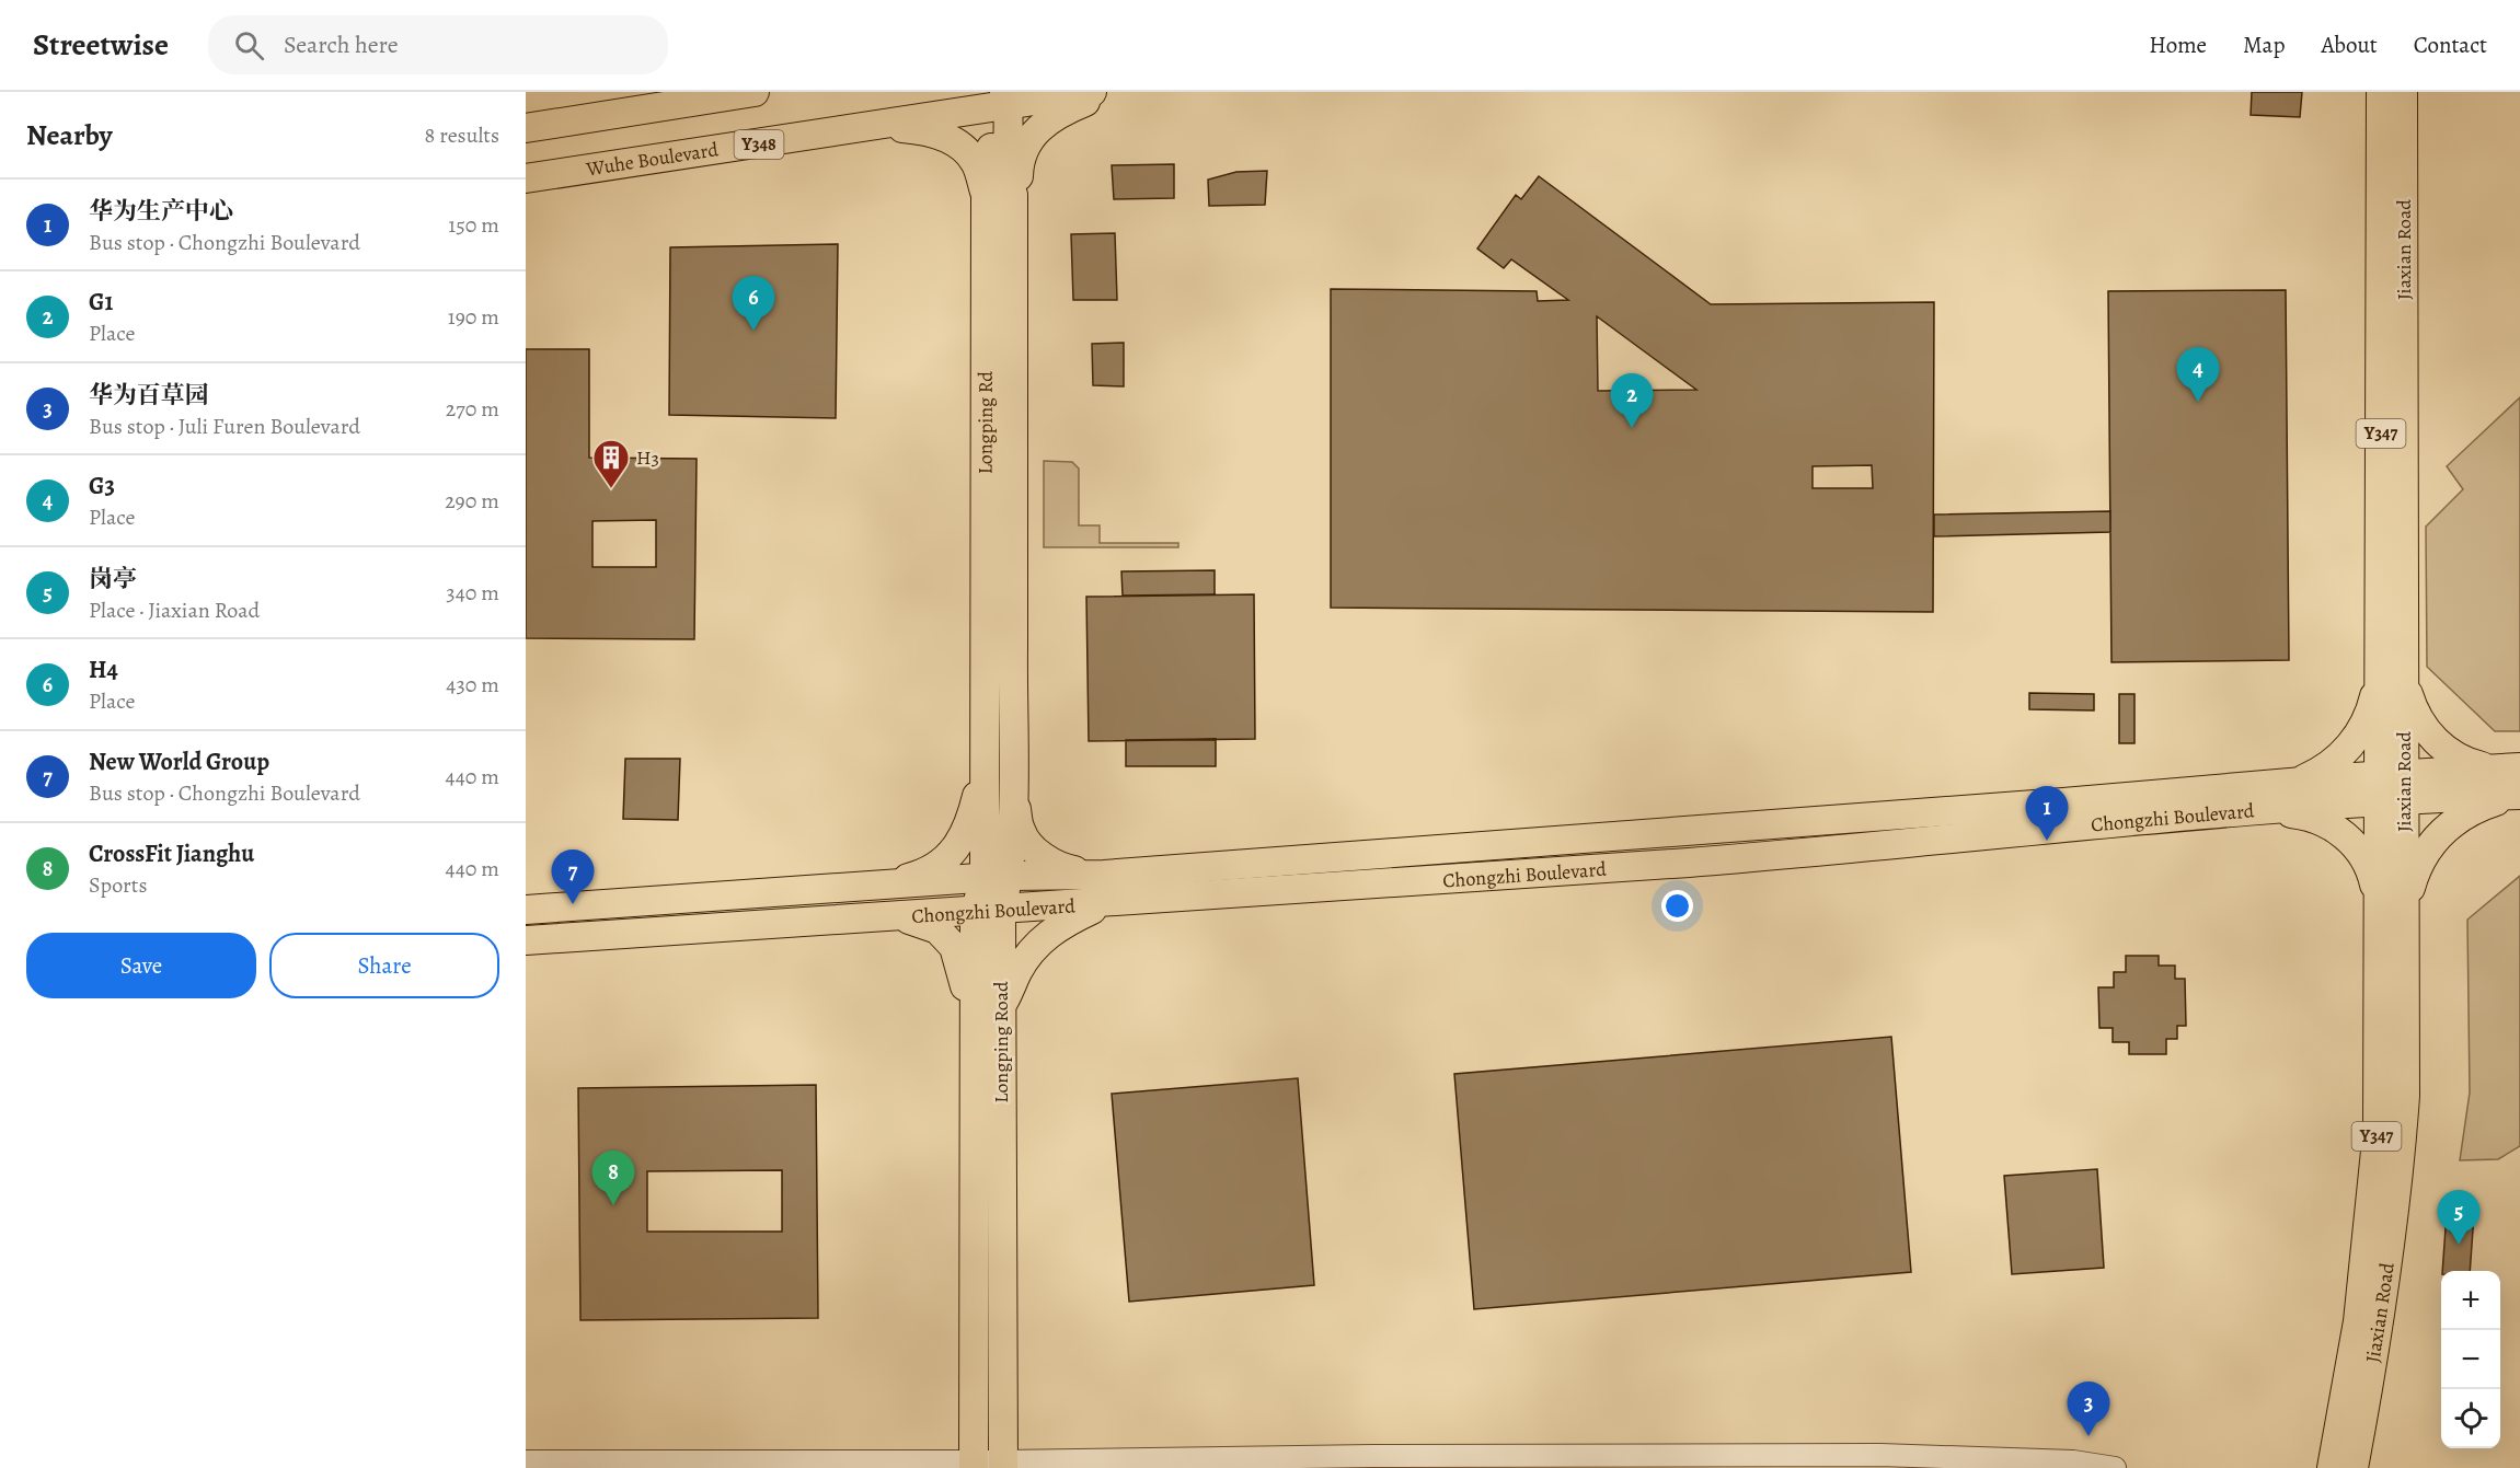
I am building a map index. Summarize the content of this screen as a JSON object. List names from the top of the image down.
{
  "streets": {
    "main road": [
      "Y348",
      "Wuhe Boulevard",
      "Jiaxian Road",
      "Longping Rd",
      "Y347",
      "Chongzhi Boulevard",
      "Longping Road"
    ]
  },
  "crossings": [
    ["Wuhe Boulevard", "Longping Road"],
    ["Jiaxian Road", "Chongzhi Boulevard"],
    ["Longping Rd", "Longping Road"],
    ["Chongzhi Boulevard", "Longping Road"]
  ],
  "places": {
    "building": ["H3"]
  },
  "page": {
    "header": "Streetwise",
    "search": "Search here",
    "nav": [
      "Home",
      "Map",
      "About",
      "Contact"
    ],
    "heading": ["Nearby", "8 results"],
    "list": [
      {
        "mark": "1",
        "name": "华为生产中心",
        "note": "Bus stop · Chongzhi Boulevard",
        "value": "150 m"
      },
      {
        "mark": "2",
        "name": "G1",
        "note": "Place",
        "value": "190 m"
      },
      {
        "mark": "3",
        "name": "华为百草园",
        "note": "Bus stop · Juli Furen Boulevard",
        "value": "270 m"
      },
      {
        "mark": "4",
        "name": "G3",
        "note": "Place",
        "value": "290 m"
      },
      {
        "mark": "5",
        "name": "岗亭",
        "note": "Place · Jiaxian Road",
        "value": "340 m"
      },
      {
        "mark": "6",
        "name": "H4",
        "note": "Place",
        "value": "430 m"
      },
      {
        "mark": "7",
        "name": "New World Group",
        "note": "Bus stop · Chongzhi Boulevard",
        "value": "440 m"
      },
      {
        "mark": "8",
        "name": "CrossFit Jianghu",
        "note": "Sports",
        "value": "440 m"
      }
    ],
    "pins": [
      "6",
      "4",
      "2",
      "1",
      "7",
      "8",
      "5",
      "3"
    ],
    "buttons": ["Save", "Share"],
    "map_buttons": ["+", "−"]
  }
}
